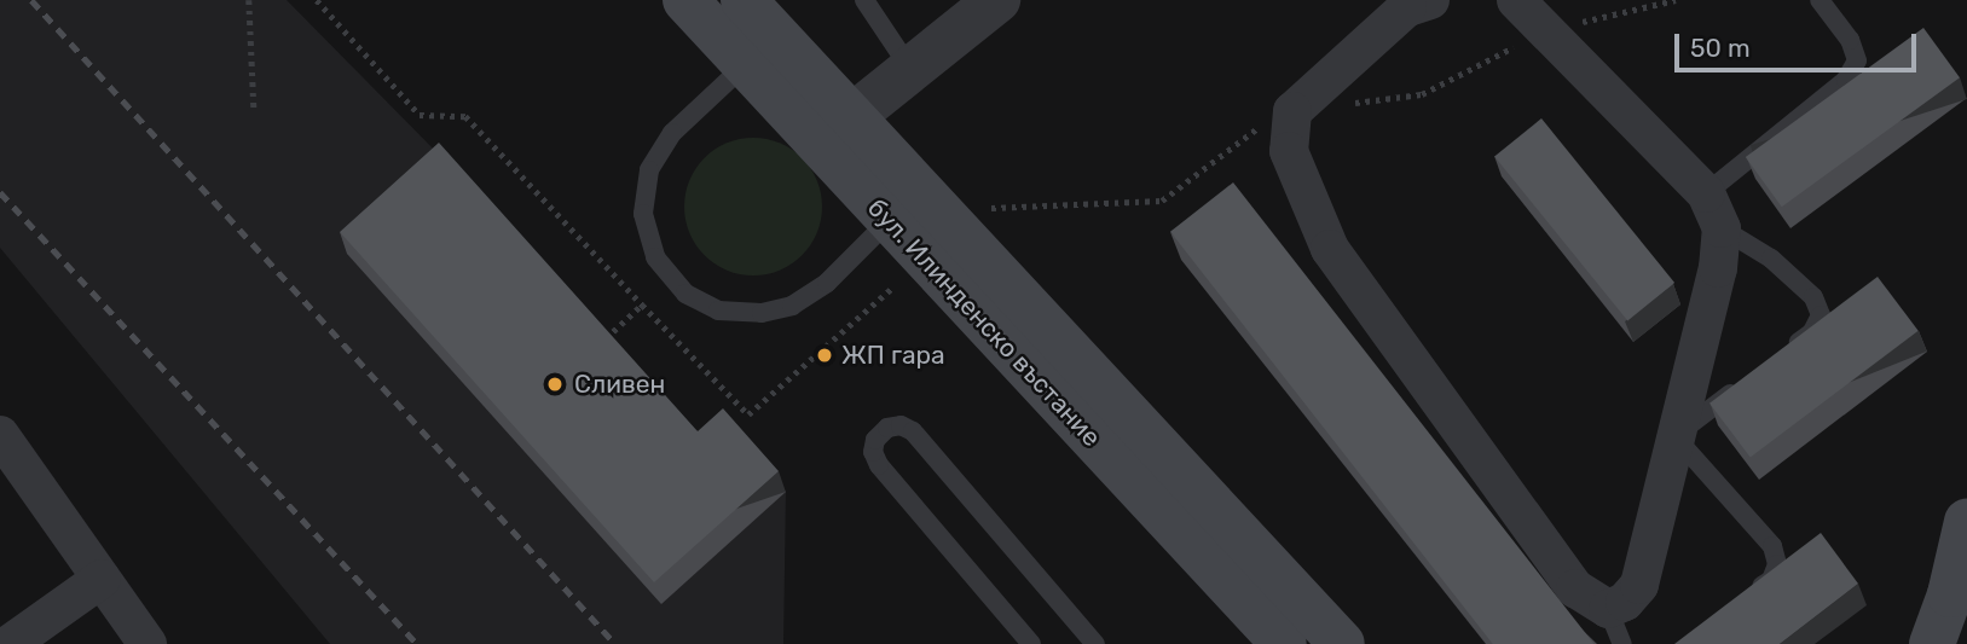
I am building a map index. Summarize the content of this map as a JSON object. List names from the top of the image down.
{
  "streets": {
    "main road": ["бул. Илинденско въстание"]
  },
  "places": ["ЖП гара", "Сливен"],
  "scale_bar": "50 m"
}
